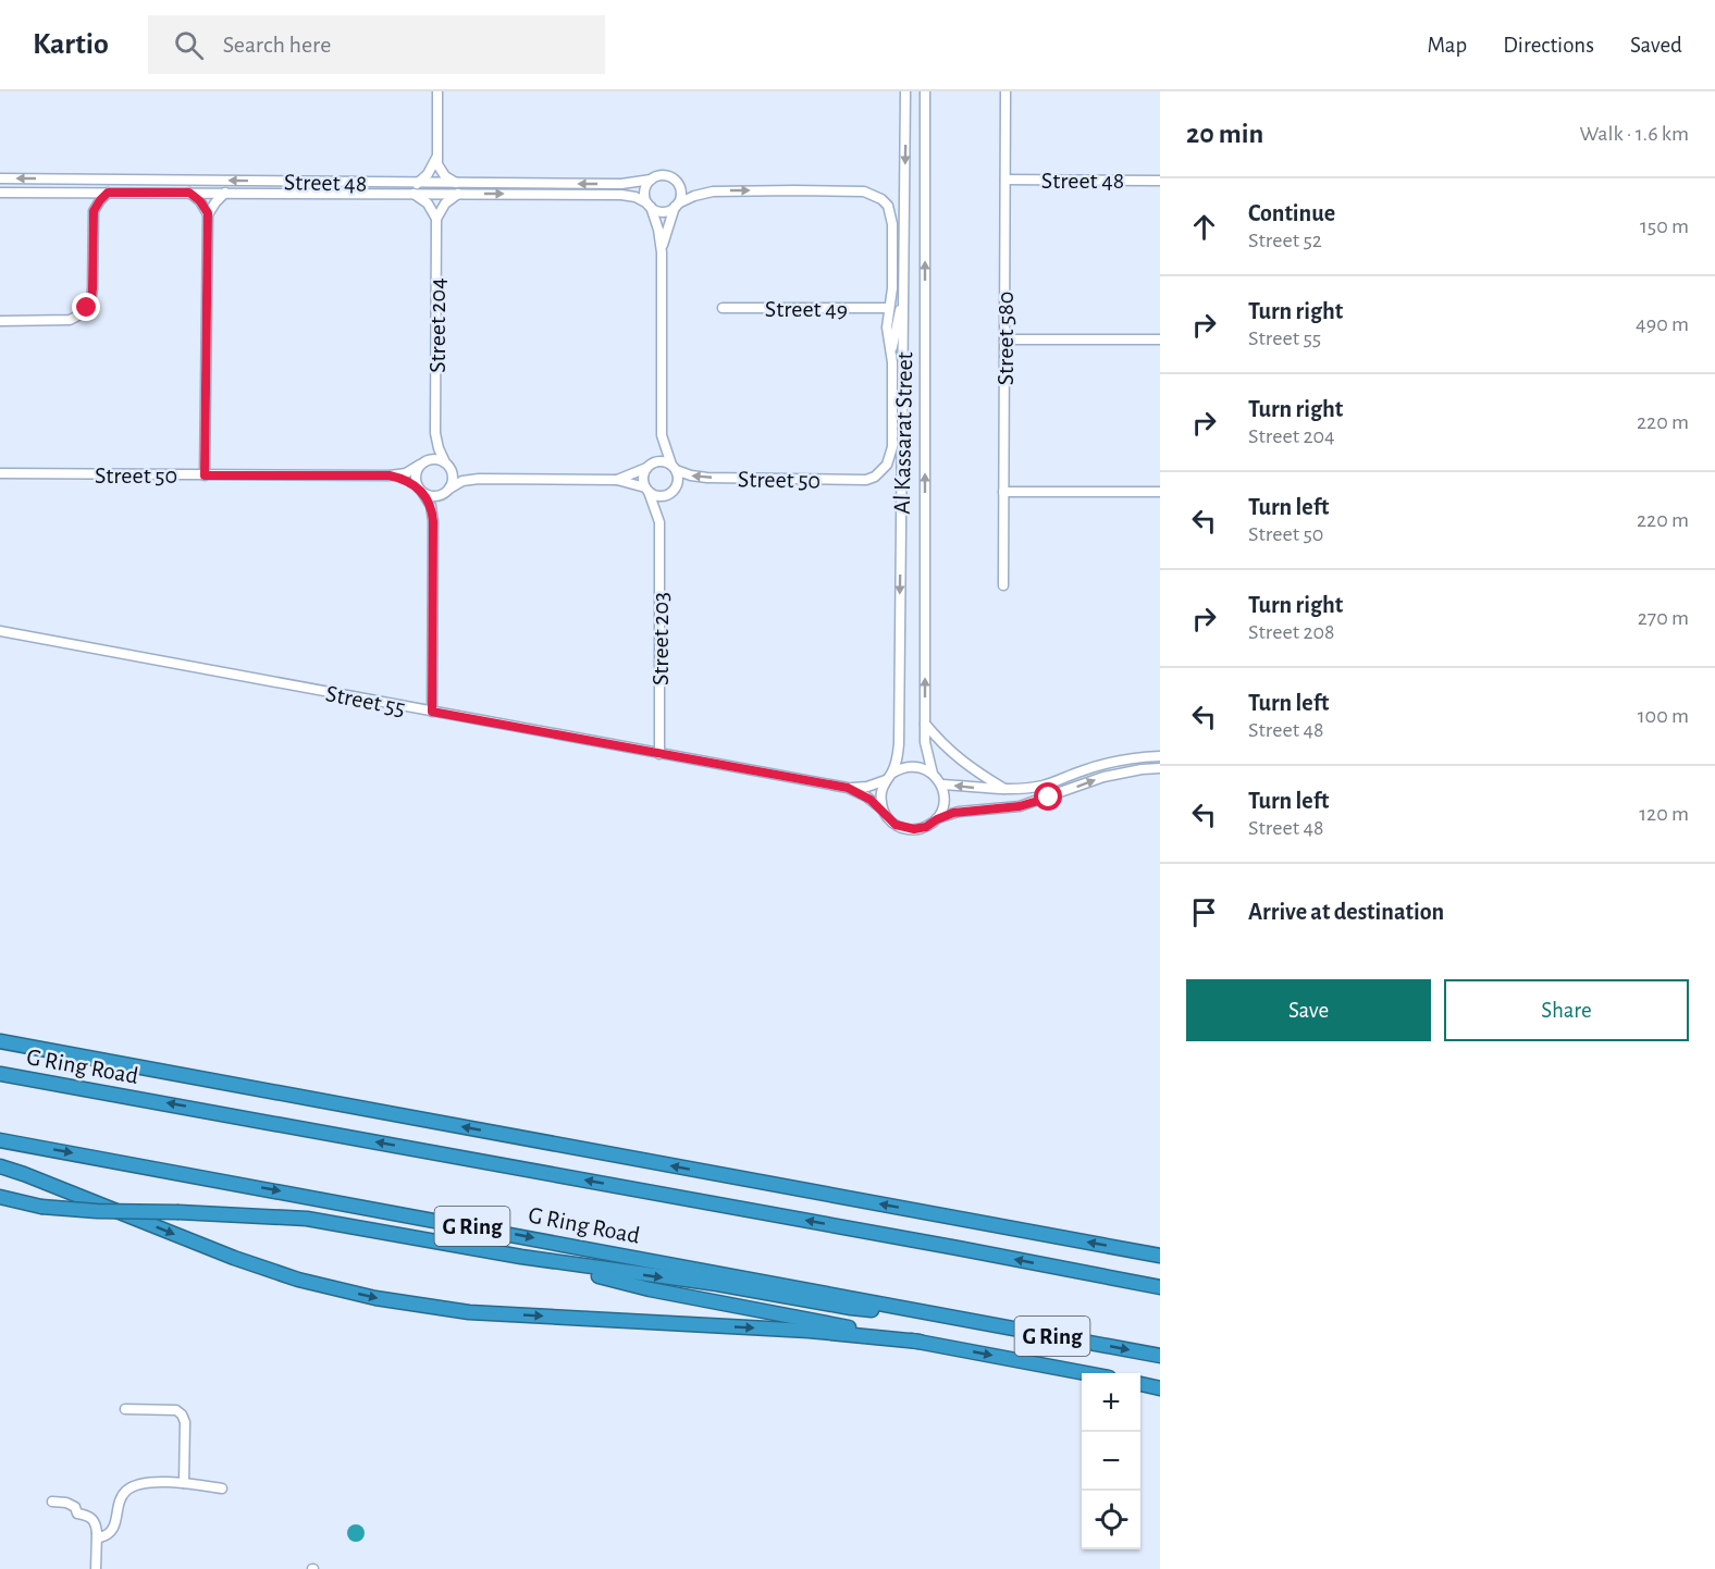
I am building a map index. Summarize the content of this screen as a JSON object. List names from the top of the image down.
{
  "streets": {
    "highway": ["G Ring Road", "G Ring"],
    "street": [
      "Street 48",
      "Street 49",
      "Street 204",
      "Street 580",
      "Al Kassarat Street",
      "Street 50",
      "Street 203",
      "Street 55"
    ]
  },
  "crossings": [
    ["Street 48", "Street 580"],
    ["Street 48", "Al Kassarat Street"],
    ["Street 49", "Al Kassarat Street"],
    ["Street 204", "Street 50"],
    ["Al Kassarat Street", "Street 50"],
    ["Al Kassarat Street", "Street 55"],
    ["Street 50", "Street 203"],
    ["Street 203", "Street 55"]
  ],
  "page": {
    "header": "Kartio",
    "search": "Search here",
    "nav": ["Map", "Directions", "Saved"],
    "heading": ["20 min", "Walk · 1.6 km"],
    "list": [
      ["Continue", "Street 52", "150 m"],
      ["Turn right", "Street 55", "490 m"],
      ["Turn right", "Street 204", "220 m"],
      ["Turn left", "Street 50", "220 m"],
      ["Turn right", "Street 208", "270 m"],
      ["Turn left", "Street 48", "100 m"],
      ["Turn left", "Street 48", "120 m"],
      "Arrive at destination"
    ],
    "buttons": ["Save", "Share"],
    "map_buttons": ["+", "−"]
  }
}
